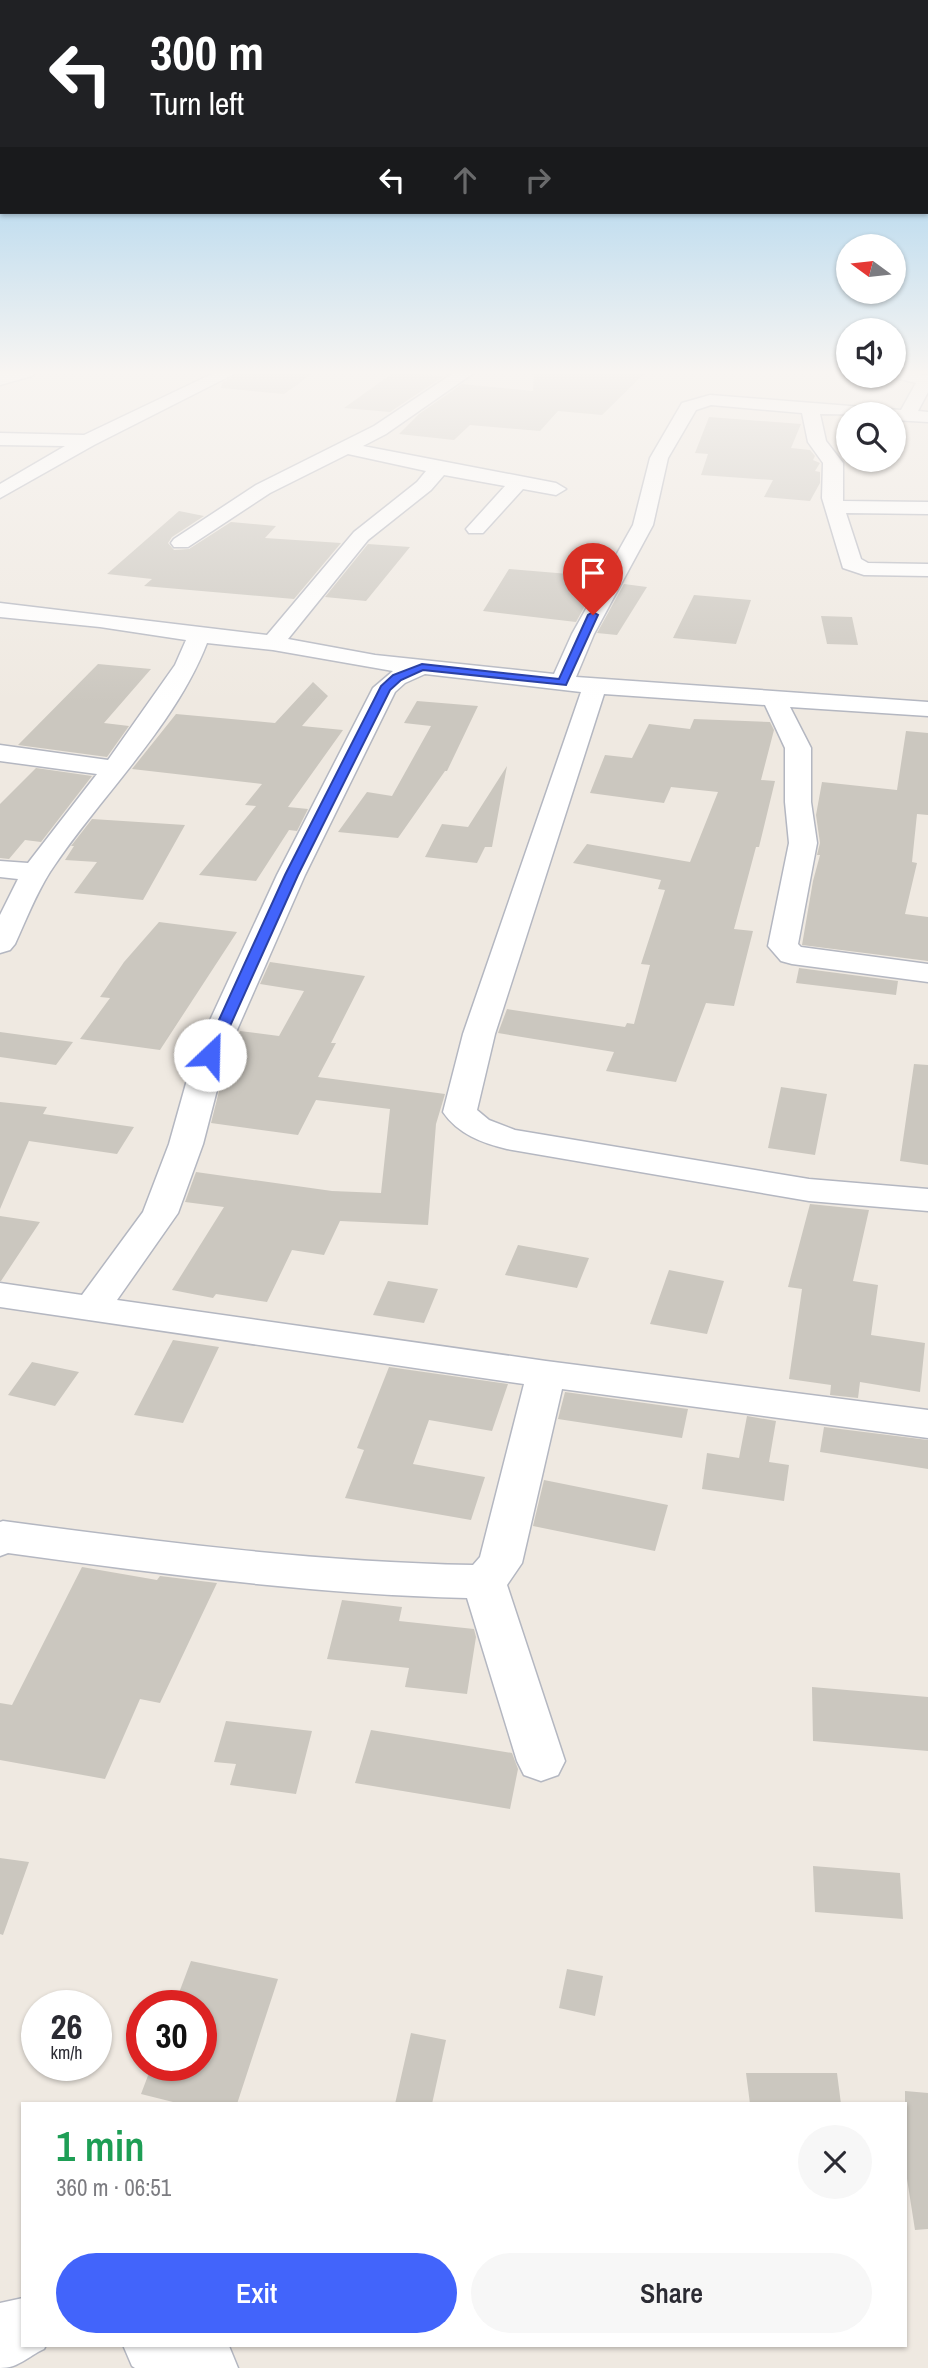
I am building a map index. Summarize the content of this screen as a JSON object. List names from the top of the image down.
{
  "north": "left",
  "page": {
    "turn": ["300 m", "Turn left"],
    "speed": "26 km/h",
    "limit": "30",
    "heading": ["1 min", "360 m · 06:51"],
    "buttons": ["Exit", "Share"]
  }
}
